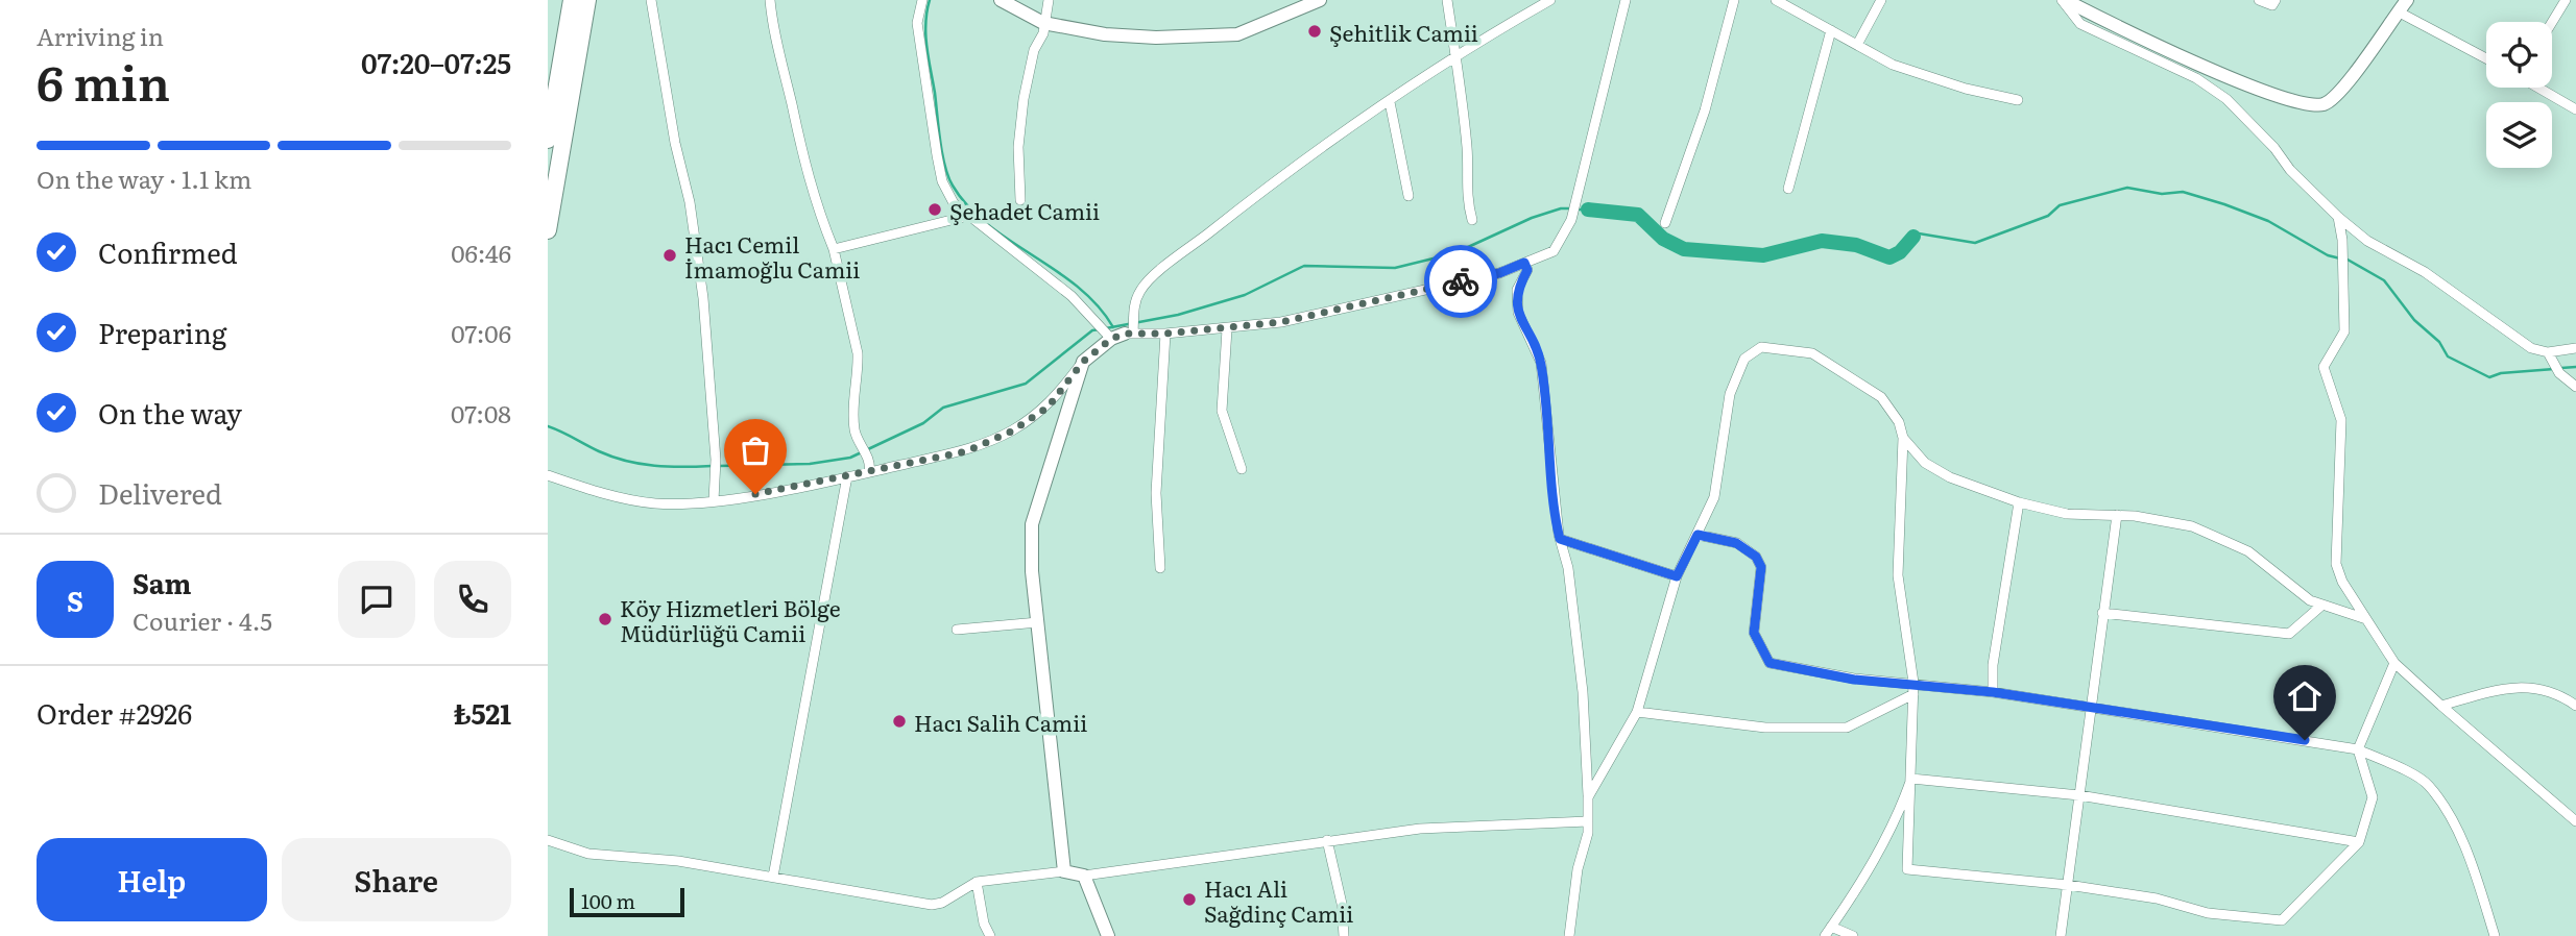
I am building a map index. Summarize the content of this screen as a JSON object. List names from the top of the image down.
{
  "places": [
    "Şehitlik Camii",
    "Şehadet Camii",
    "Hacı Cemil İmamoğlu Camii",
    "Köy Hizmetleri Bölge Müdürlüğü Camii",
    "Hacı Salih Camii",
    "Hacı Ali Sağdinç Camii"
  ],
  "scale_bar": "100 m",
  "page": {
    "heading": ["6 min", "Arriving in", "07:20–07:25"],
    "panel": [
      "Sam",
      "Courier · 4.5",
      "Order #2926",
      "₺521"
    ],
    "bar": "On the way · 1.1 km",
    "list": [
      ["Confirmed", "06:46"],
      ["Preparing", "07:06"],
      ["On the way", "07:08"],
      "Delivered"
    ],
    "round": "S",
    "buttons": ["Help", "Share"],
    "scale": "100 m"
  }
}
